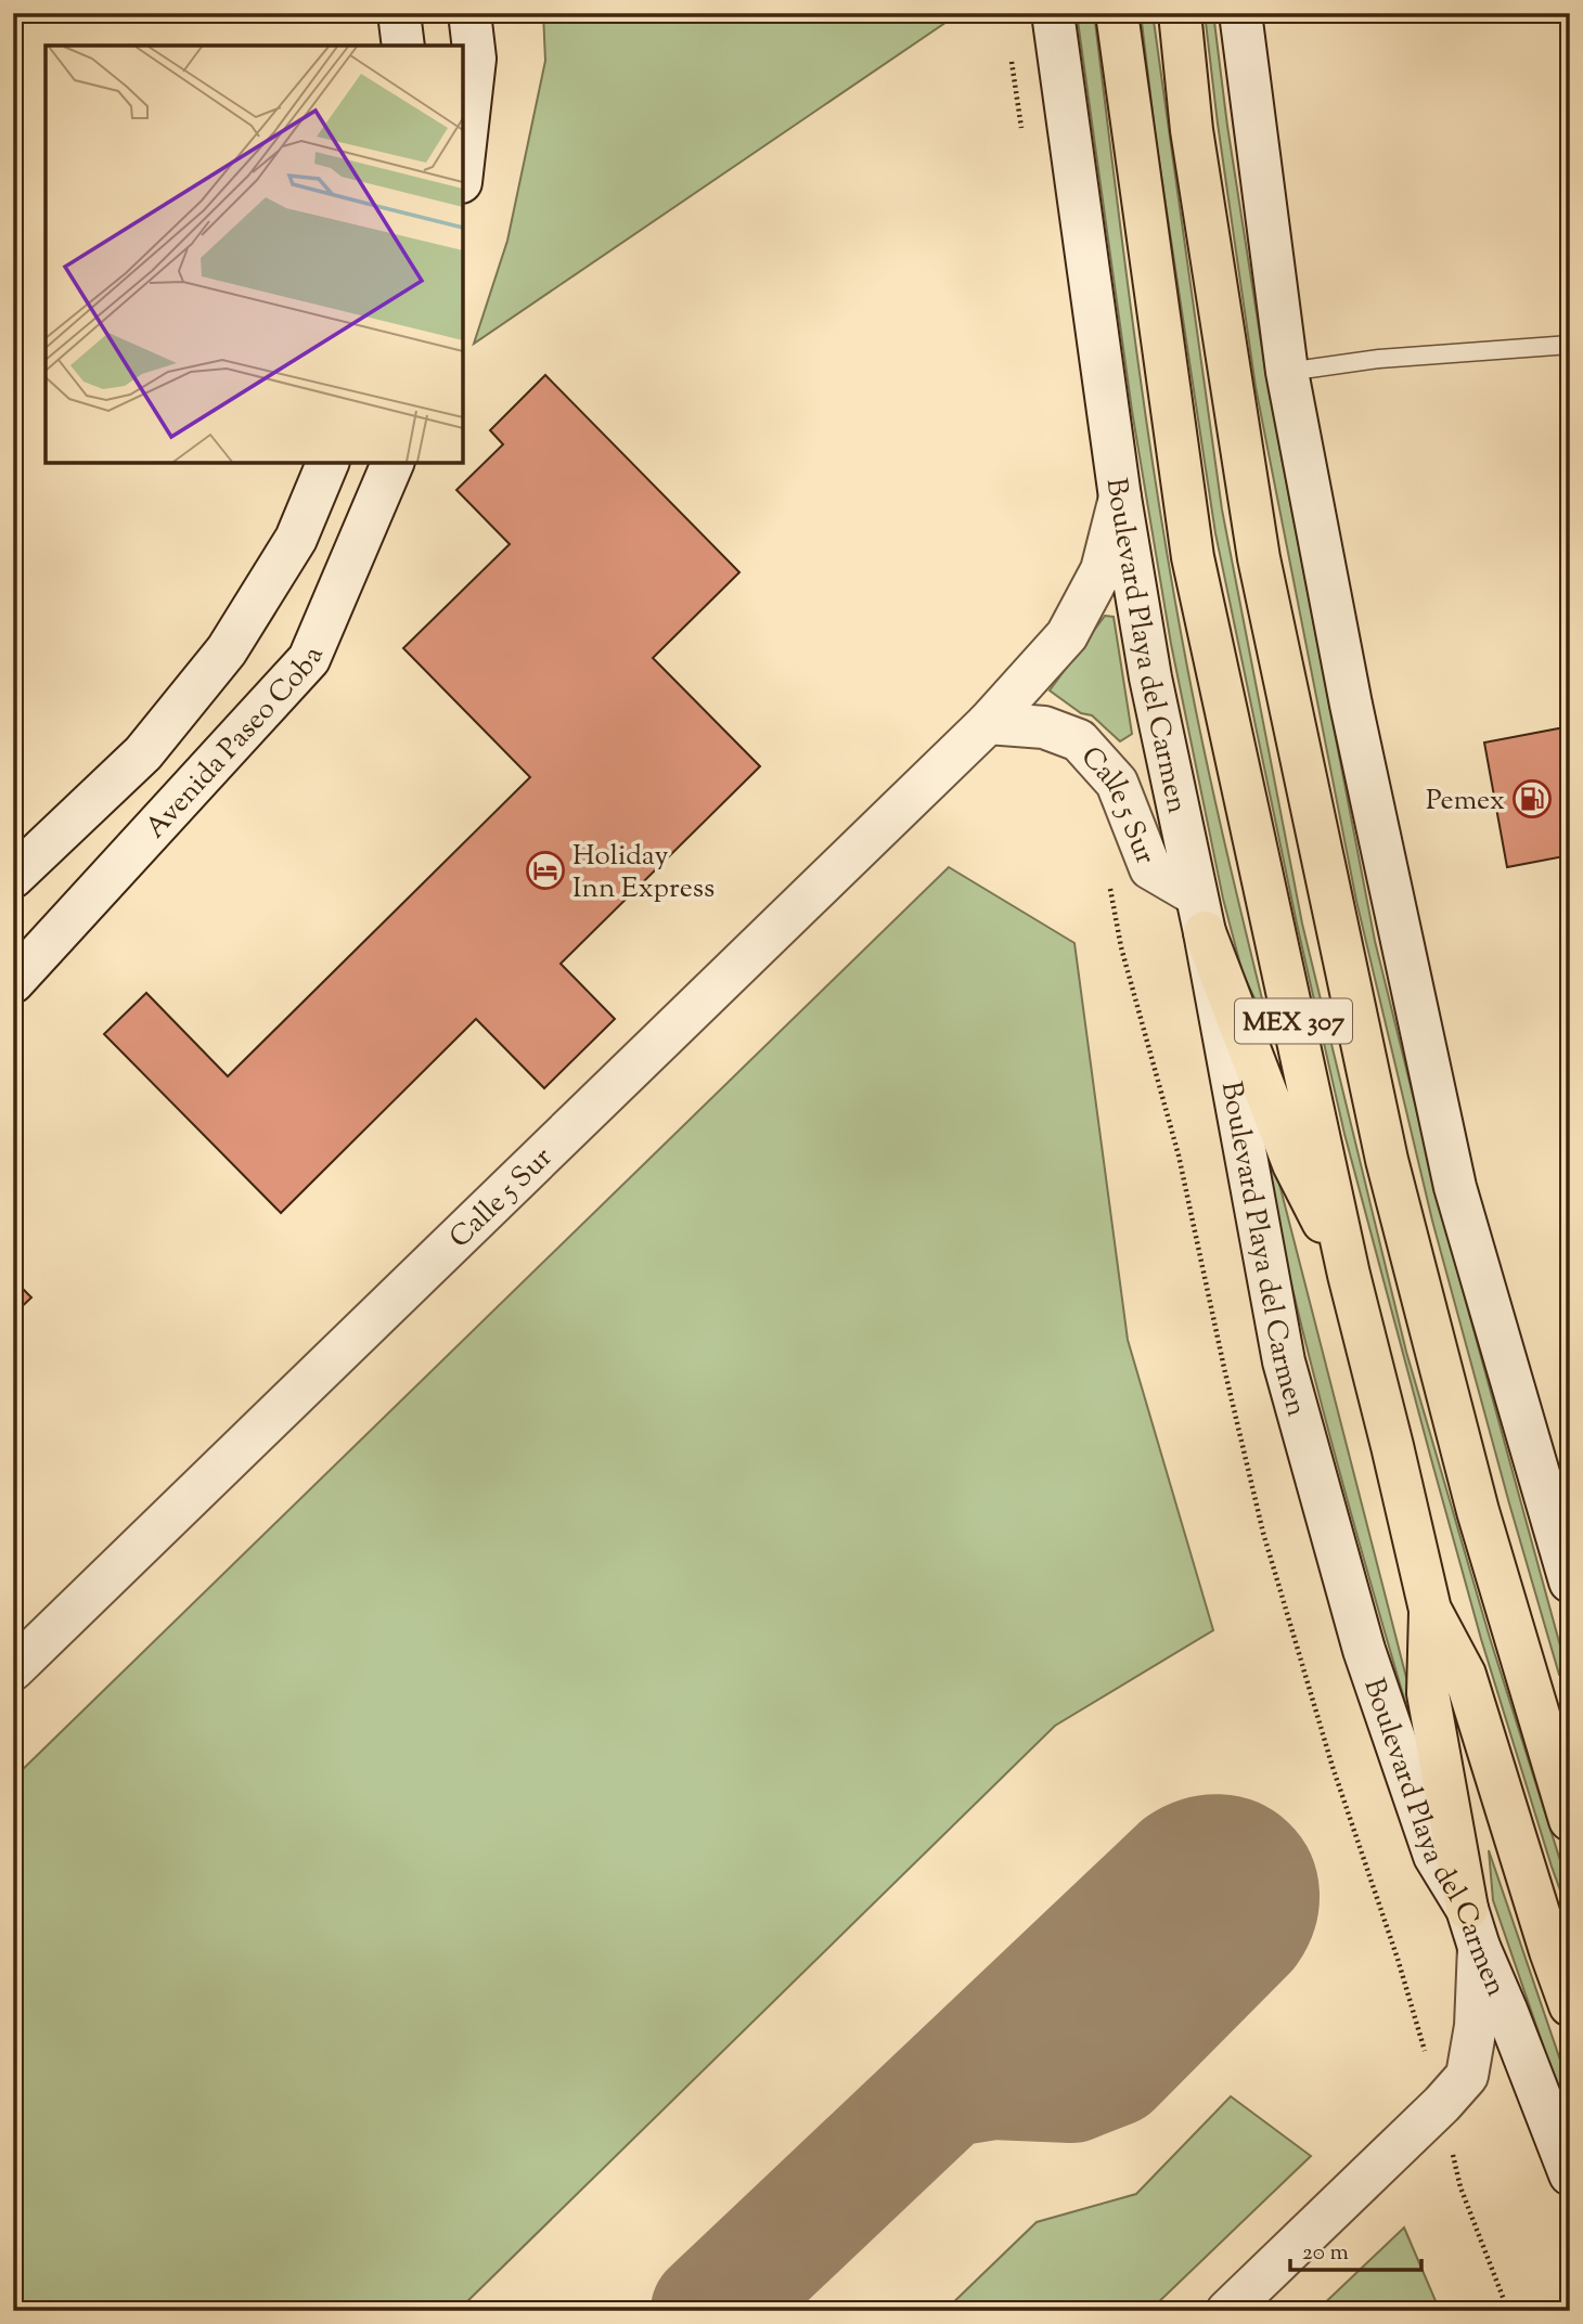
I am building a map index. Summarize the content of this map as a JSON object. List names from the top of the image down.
{
  "streets": {
    "highway": ["MEX 307"],
    "main road": ["Boulevard Playa del Carmen", "Avenida Paseo Coba", "Calle 5 Sur"]
  },
  "crossings": [
    ["Boulevard Playa del Carmen", "Calle 5 Sur"]
  ],
  "places": {
    "fuel station": ["Pemex"],
    "hotel": ["Holiday Inn Express"]
  },
  "scale_bar": "20 m"
}
